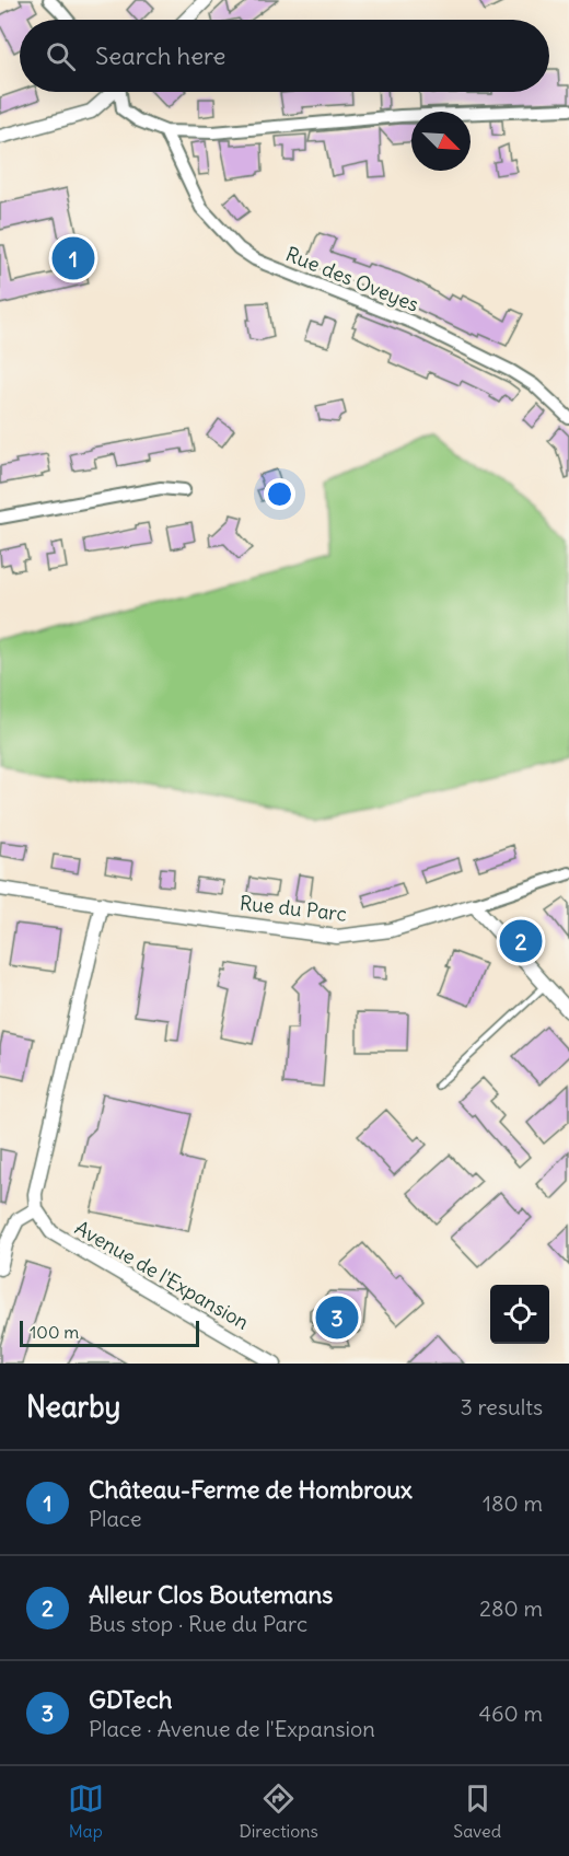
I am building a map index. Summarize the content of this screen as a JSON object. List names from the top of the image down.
{
  "streets": {
    "street": ["Rue des Oveyes", "Rue du Parc", "Avenue de l'Expansion"]
  },
  "scale_bar": "100 m",
  "north": "bottom right",
  "page": {
    "search": "Search here",
    "pins": ["1", "2", "3"],
    "scale": "100 m",
    "heading": ["Nearby", "3 results"],
    "list": [
      {
        "mark": "1",
        "name": "Château-Ferme de Hombroux",
        "note": "Place",
        "value": "180 m"
      },
      {
        "mark": "2",
        "name": "Alleur Clos Boutemans",
        "note": "Bus stop · Rue du Parc",
        "value": "280 m"
      },
      {
        "mark": "3",
        "name": "GDTech",
        "note": "Place · Avenue de l'Expansion",
        "value": "460 m"
      }
    ],
    "nav": ["Map", "Directions", "Saved"]
  }
}
